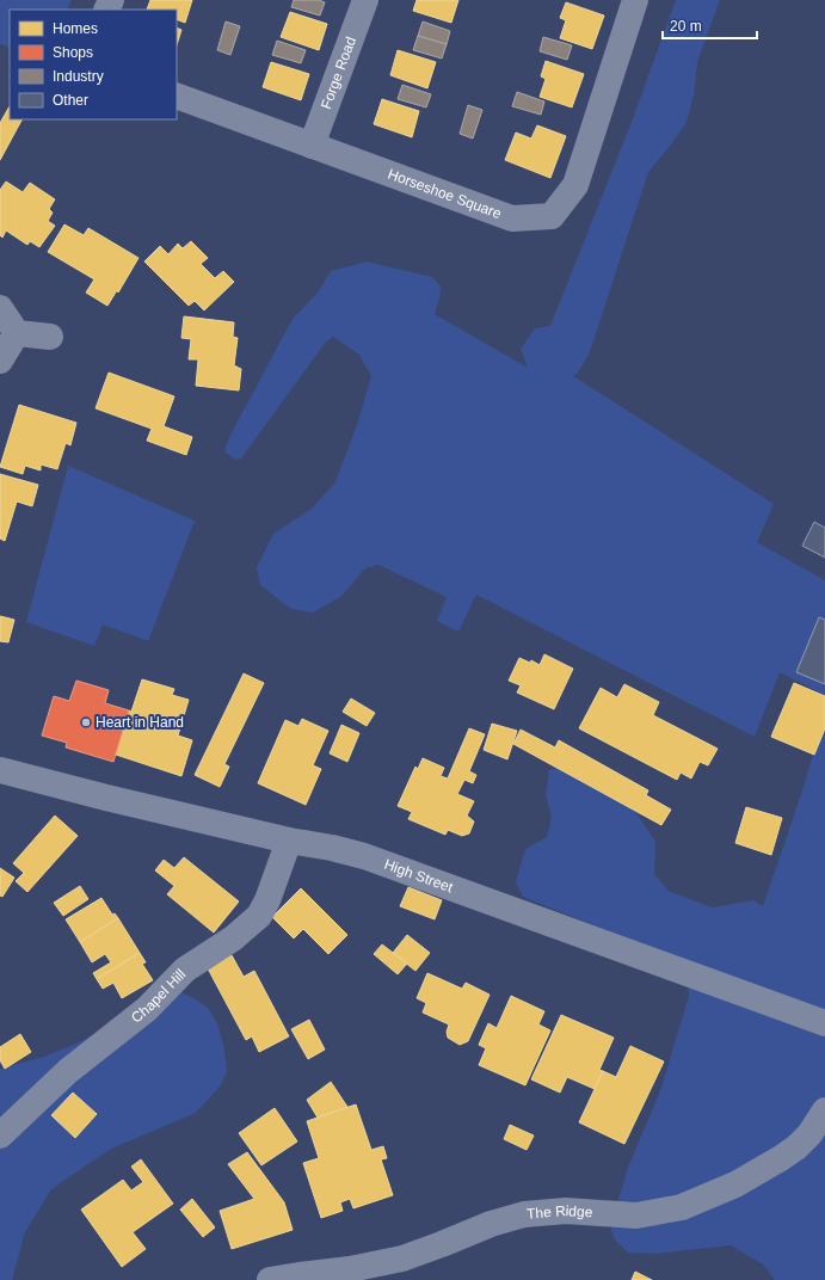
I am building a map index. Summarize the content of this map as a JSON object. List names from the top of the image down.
{
  "streets": {
    "street": [
      "Forge Road",
      "Horseshoe Square",
      "High Street",
      "Chapel Hill",
      "The Ridge"
    ]
  },
  "crossings": [
    ["Forge Road", "Horseshoe Square"],
    ["High Street", "Chapel Hill"]
  ],
  "places": ["Heart in Hand"],
  "legend": [
    "Homes",
    "Shops",
    "Industry",
    "Other"
  ],
  "scale_bar": "20 m"
}
